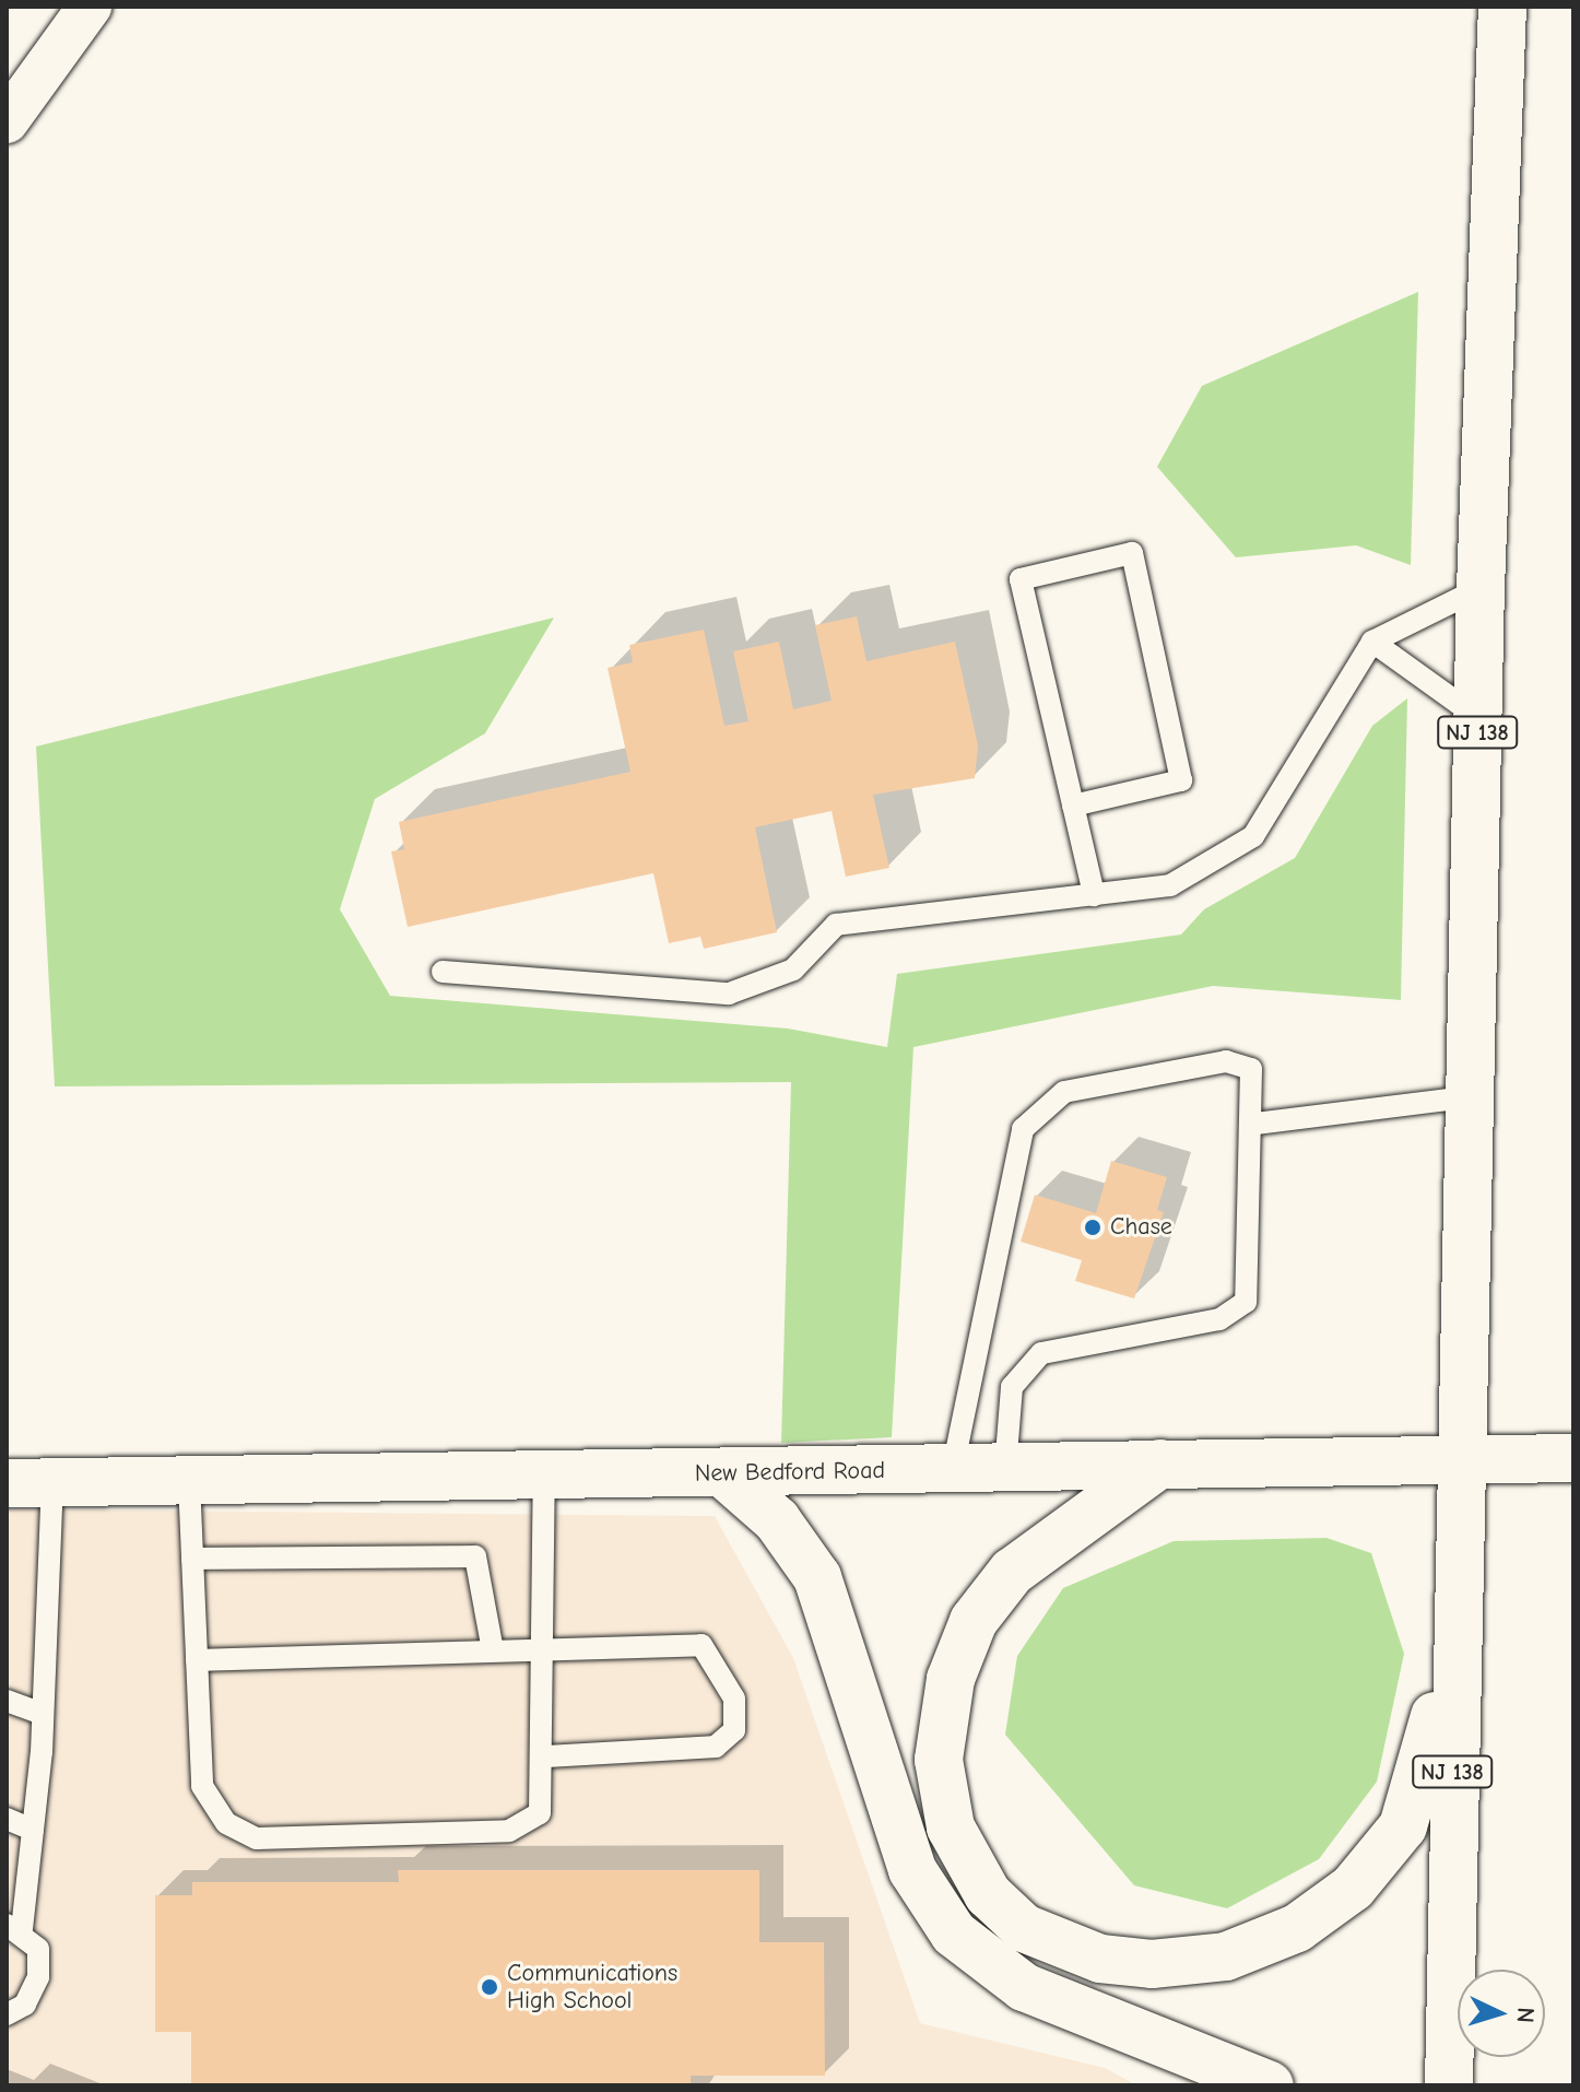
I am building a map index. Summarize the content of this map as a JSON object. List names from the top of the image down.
{
  "streets": {
    "main road": ["NJ 138", "New Bedford Road"]
  },
  "crossings": [
    ["NJ 138", "New Bedford Road"]
  ],
  "places": ["Chase", "Communications High School"],
  "north": "right"
}
